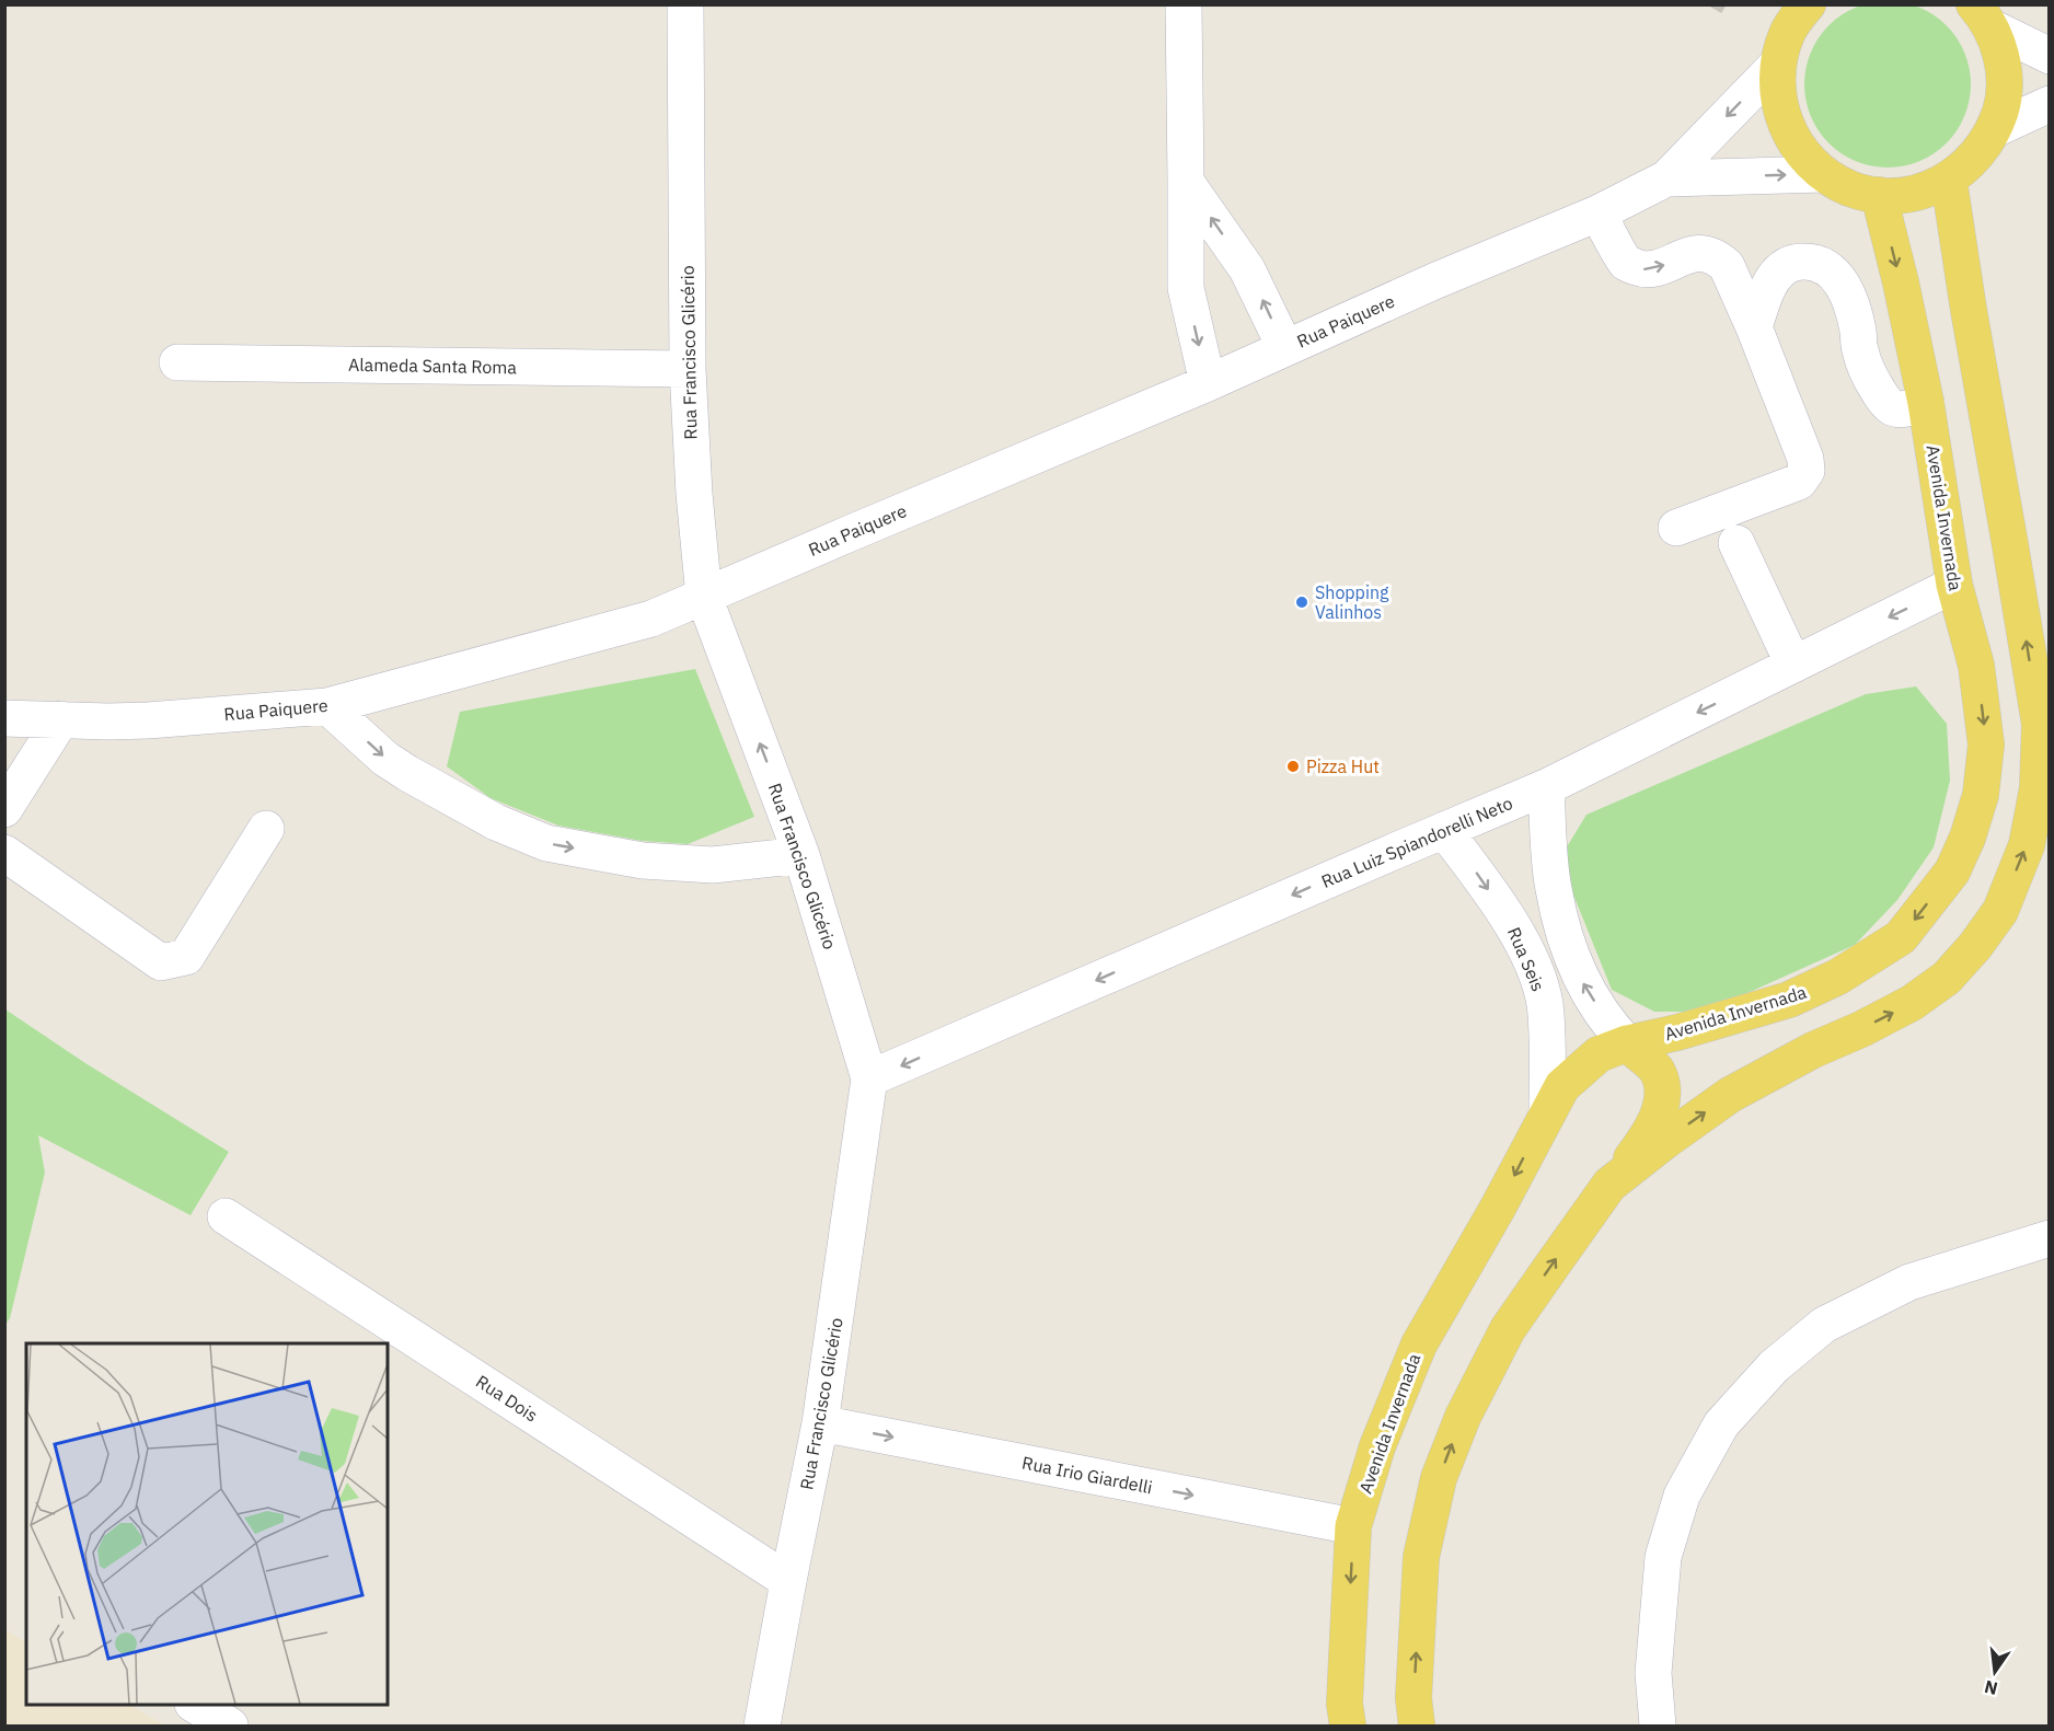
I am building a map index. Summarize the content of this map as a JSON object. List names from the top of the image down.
{
  "streets": {
    "main road": ["Avenida Invernada"],
    "street": [
      "Rua Paiquere",
      "Rua Francisco Glicério",
      "Alameda Santa Roma",
      "Rua Luiz Spiandorelli Neto",
      "Rua Seis",
      "Rua Dois",
      "Rua Irio Giardelli"
    ]
  },
  "crossings": [
    ["Rua Paiquere", "Rua Francisco Glicério"],
    ["Rua Francisco Glicério", "Alameda Santa Roma"],
    ["Rua Francisco Glicério", "Rua Luiz Spiandorelli Neto"],
    ["Rua Francisco Glicério", "Rua Dois"],
    ["Rua Francisco Glicério", "Rua Irio Giardelli"],
    ["Avenida Invernada", "Rua Luiz Spiandorelli Neto"],
    ["Avenida Invernada", "Rua Seis"],
    ["Avenida Invernada", "Rua Irio Giardelli"],
    ["Rua Luiz Spiandorelli Neto", "Rua Seis"]
  ],
  "one_way": ["Rua Luiz Spiandorelli Neto", "Rua Irio Giardelli"],
  "places": ["Shopping Valinhos", "Pizza Hut"],
  "north": "bottom"
}
